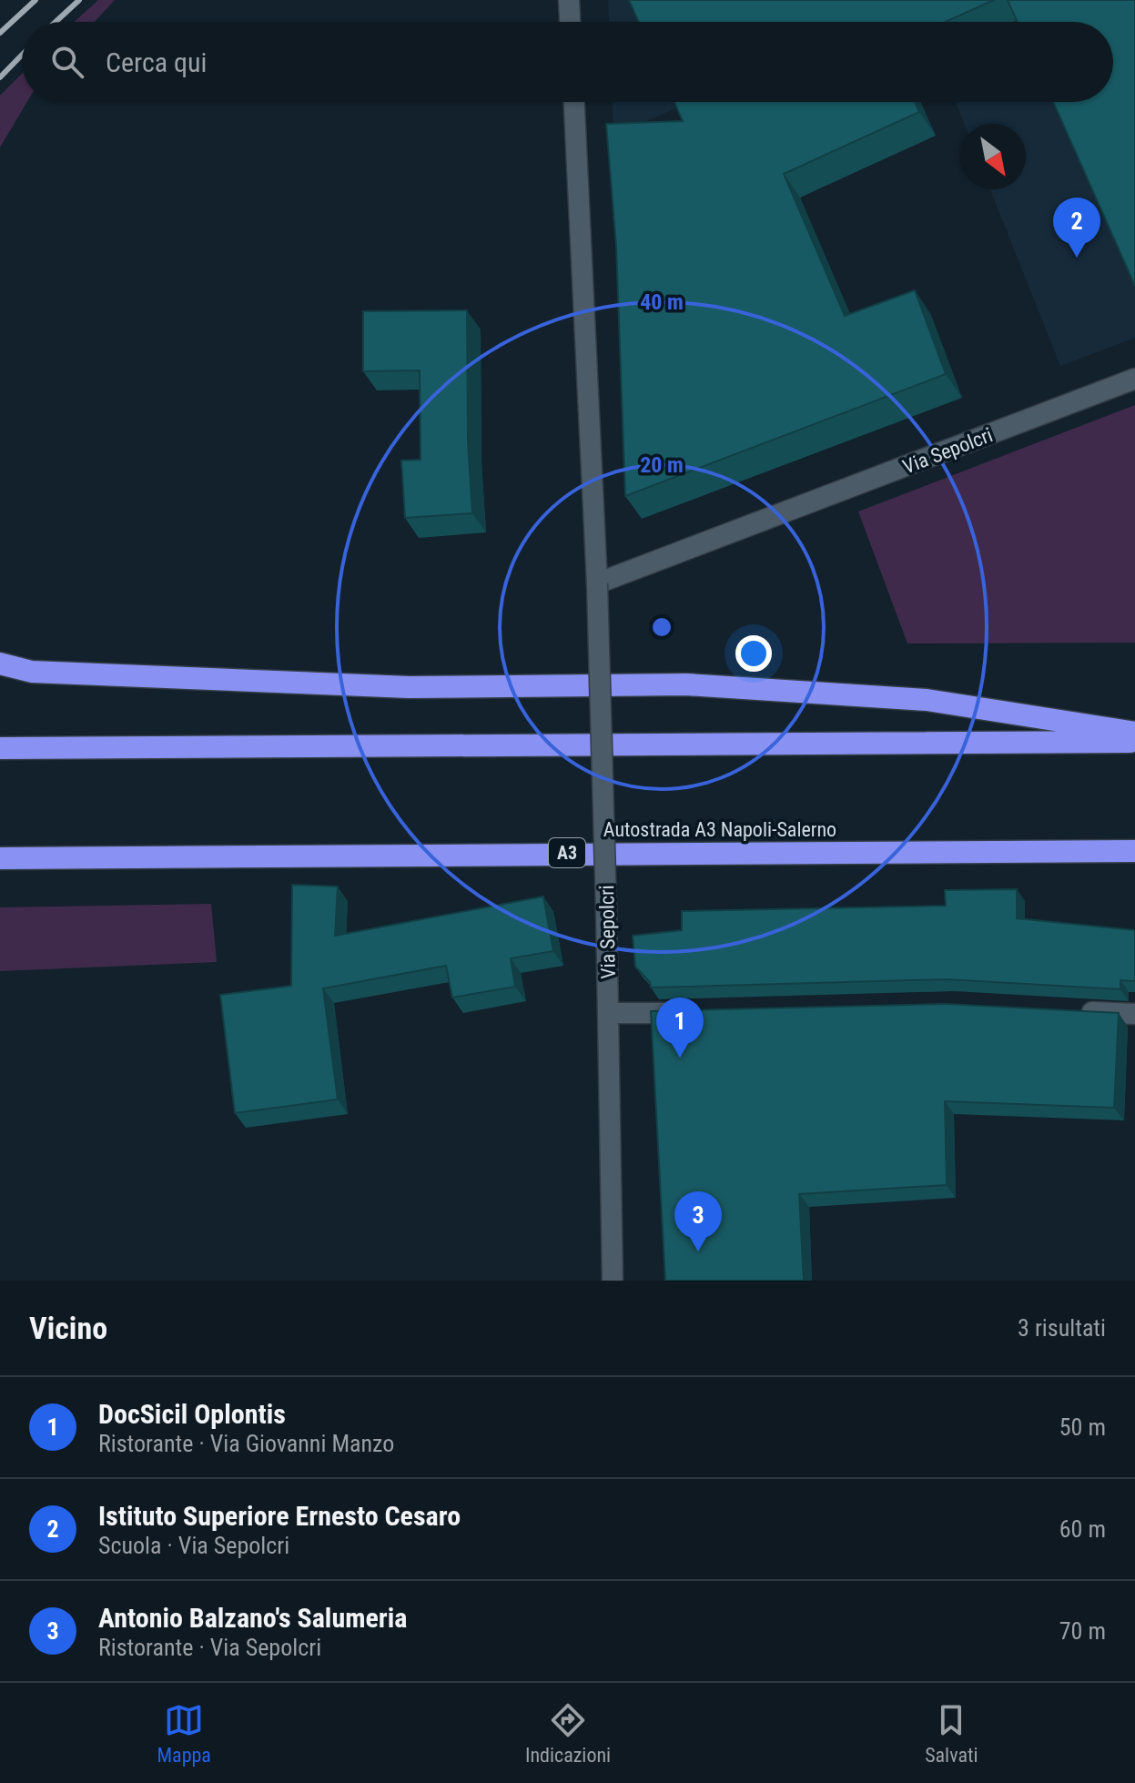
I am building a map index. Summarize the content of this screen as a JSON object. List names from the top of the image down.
{
  "streets": {
    "highway": ["Autostrada A3 Napoli-Salerno", "A3"],
    "street": ["Via Sepolcri"]
  },
  "north": "bottom right",
  "page": {
    "search": "Cerca qui",
    "pins": ["2", "1", "3"],
    "heading": ["Vicino", "3 risultati"],
    "list": [
      {
        "mark": "1",
        "name": "DocSicil Oplontis",
        "note": "Ristorante · Via Giovanni Manzo",
        "value": "50 m"
      },
      {
        "mark": "2",
        "name": "Istituto Superiore Ernesto Cesaro",
        "note": "Scuola · Via Sepolcri",
        "value": "60 m"
      },
      {
        "mark": "3",
        "name": "Antonio Balzano's Salumeria",
        "note": "Ristorante · Via Sepolcri",
        "value": "70 m"
      }
    ],
    "nav": ["Mappa", "Indicazioni", "Salvati"]
  },
  "rings": ["40 m", "20 m"]
}
